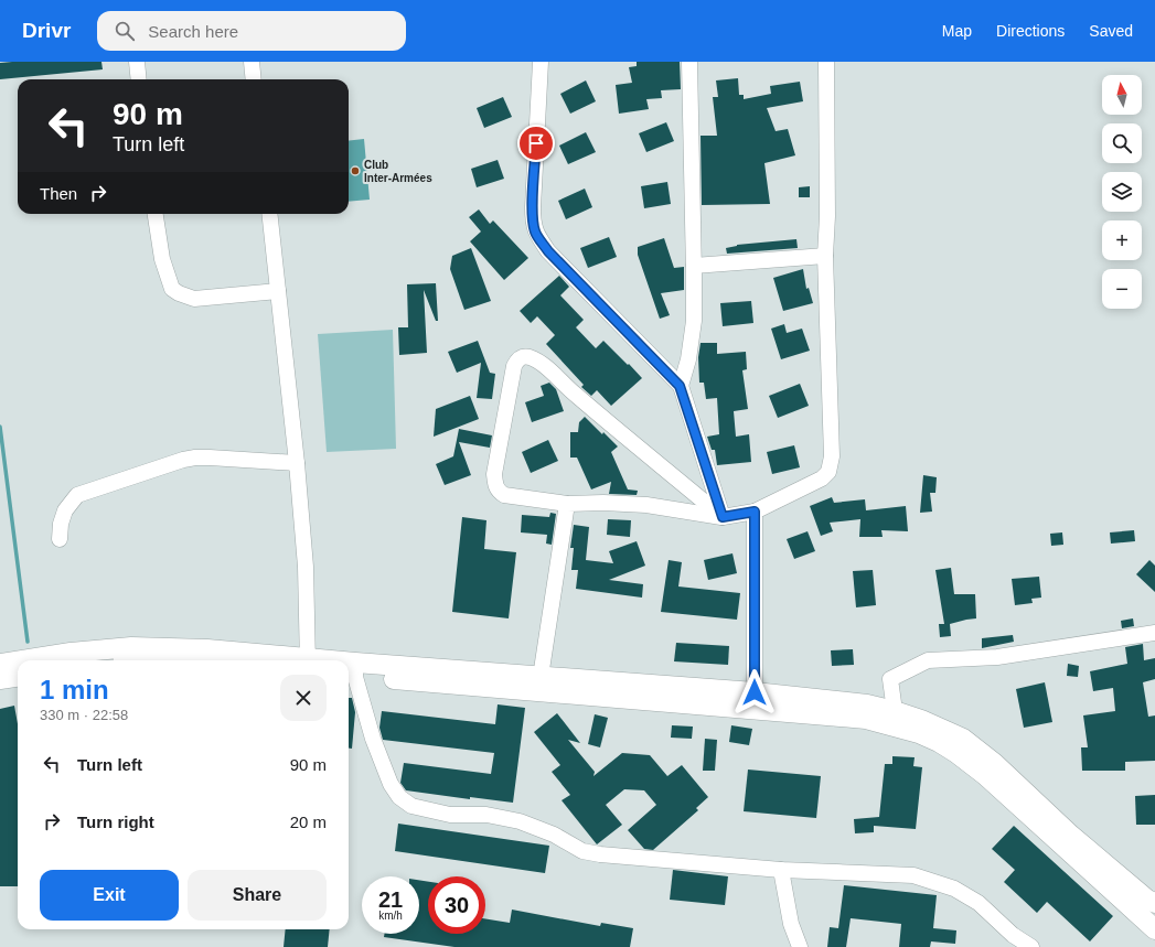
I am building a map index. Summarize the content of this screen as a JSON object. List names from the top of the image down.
{
  "places": ["Club Inter-Armées"],
  "north": "top",
  "page": {
    "header": "Drivr",
    "search": "Search here",
    "nav": ["Map", "Directions", "Saved"],
    "map_buttons": ["+", "−"],
    "turn": ["90 m", "Turn left"],
    "then": "Then",
    "heading": ["1 min", "330 m · 22:58"],
    "list": [
      {
        "name": "Turn left",
        "value": "90 m"
      },
      {
        "name": "Turn right",
        "value": "20 m"
      }
    ],
    "buttons": ["Exit", "Share"],
    "speed": "21 km/h",
    "limit": "30"
  }
}
